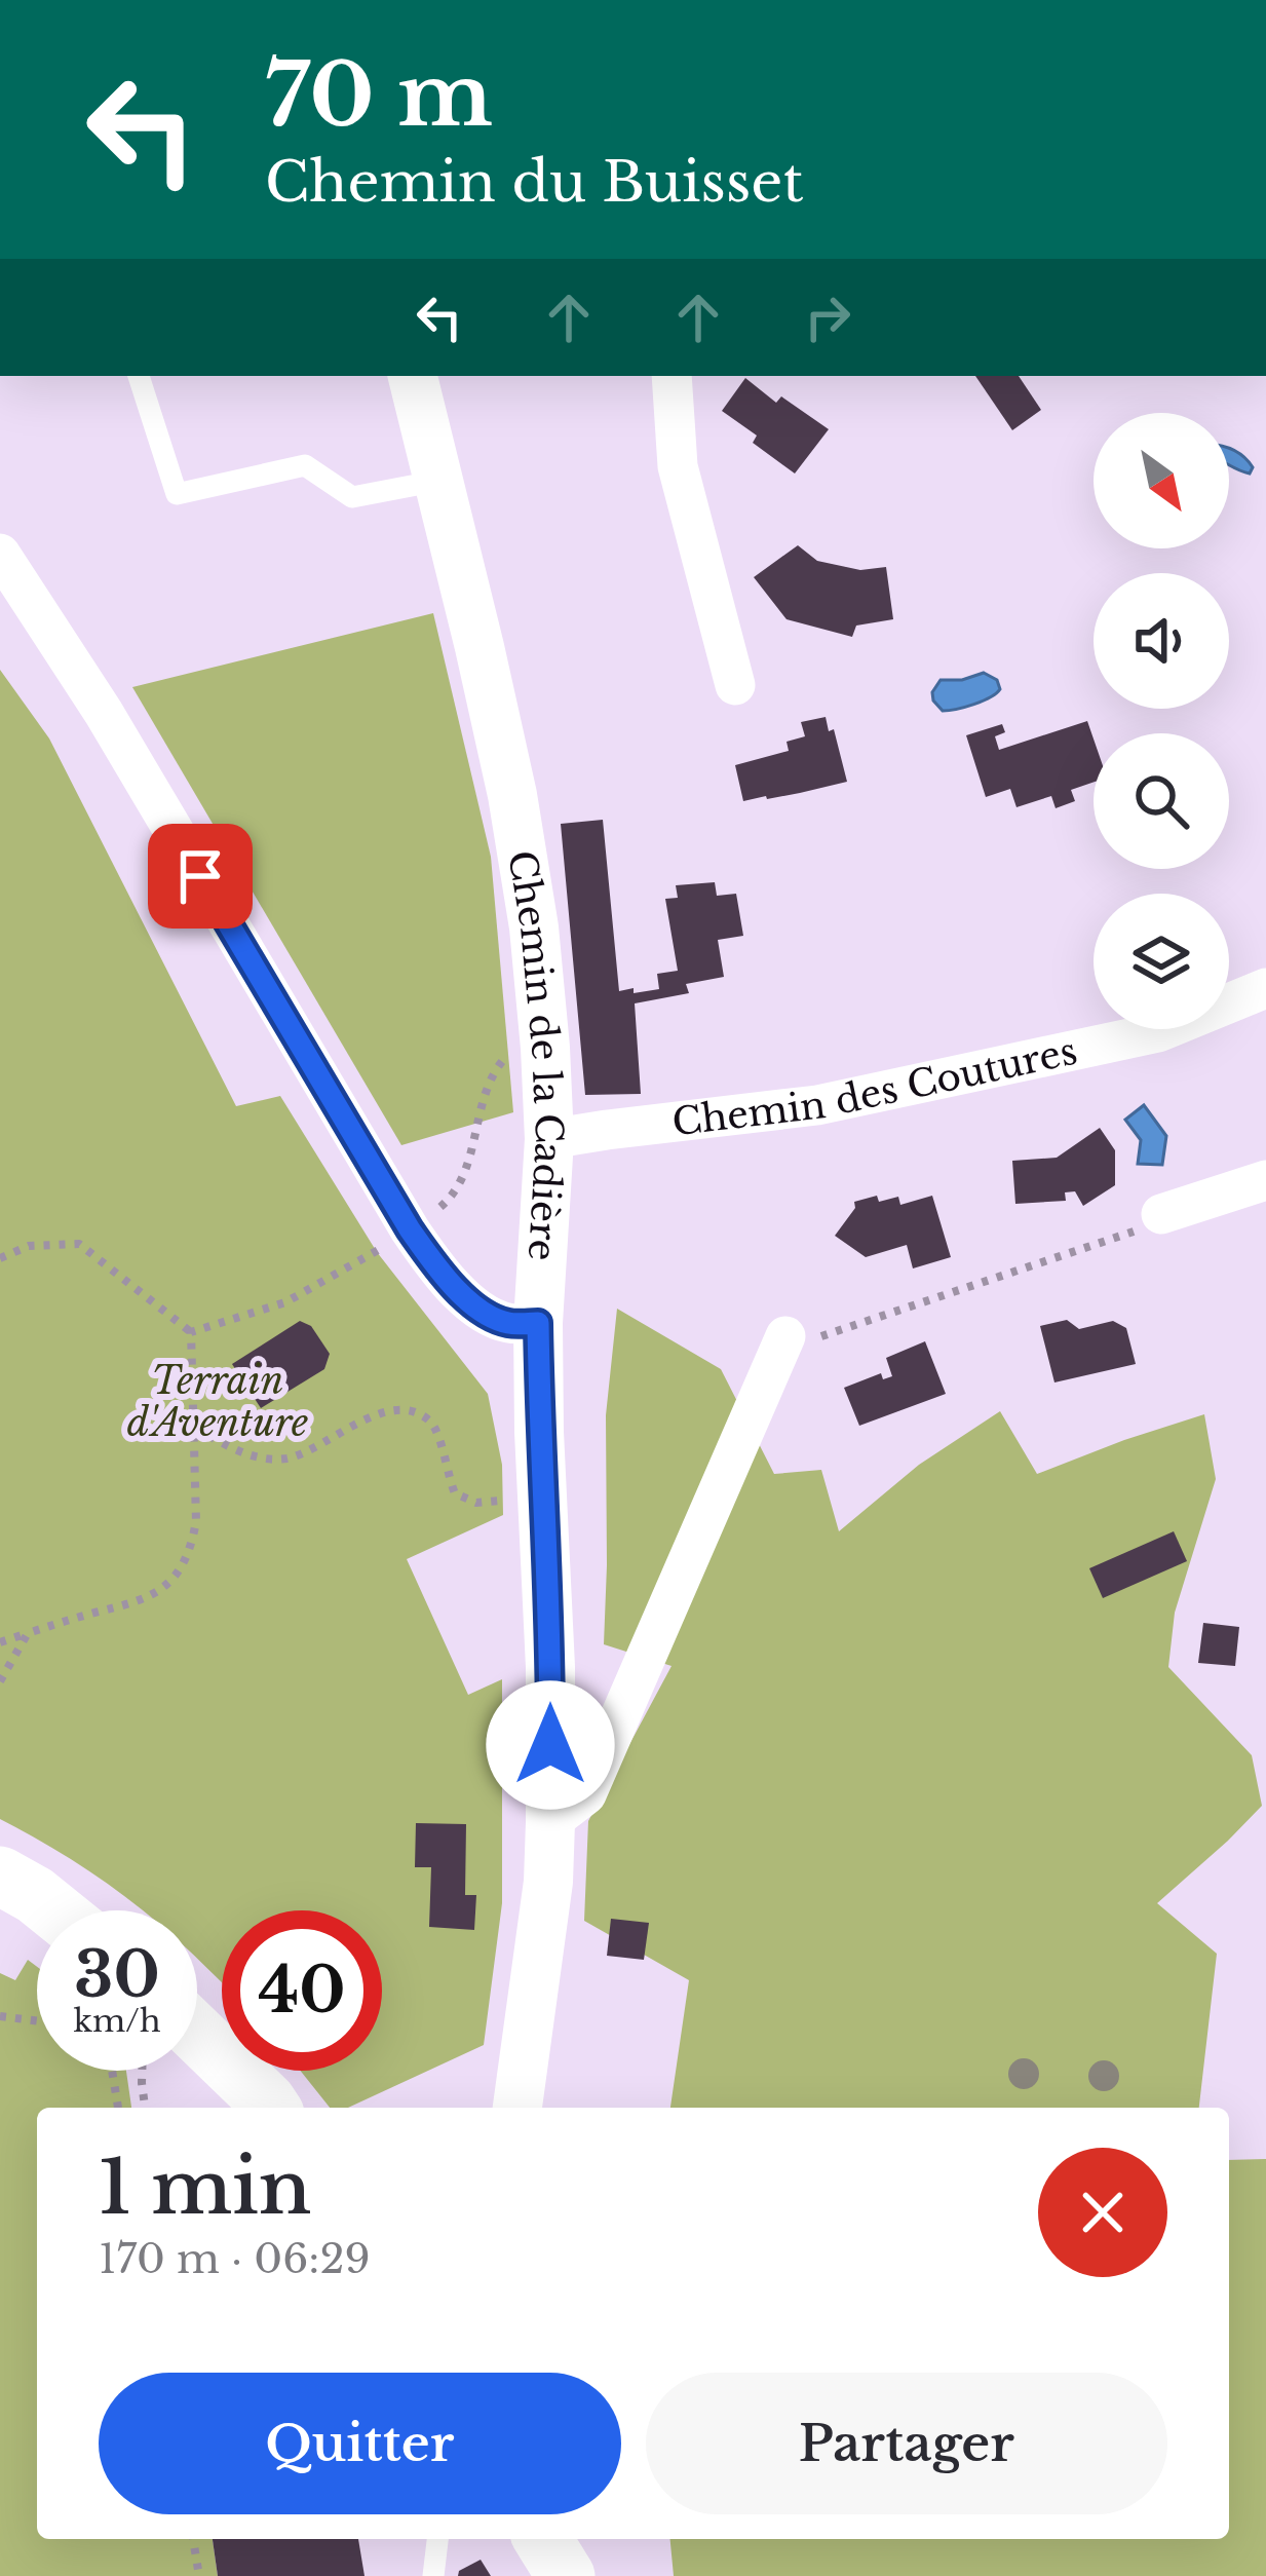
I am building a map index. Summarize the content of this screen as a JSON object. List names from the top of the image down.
{
  "streets": {
    "street": ["Chemin de la Cadière", "Chemin des Coutures"]
  },
  "crossings": [
    ["Chemin de la Cadière", "Chemin des Coutures"]
  ],
  "parks": ["Terrain d'Aventure"],
  "north": "bottom right",
  "page": {
    "turn": ["70 m", "Chemin du Buisset"],
    "speed": "30 km/h",
    "limit": "40",
    "heading": ["1 min", "170 m · 06:29"],
    "buttons": ["Quitter", "Partager"]
  }
}
